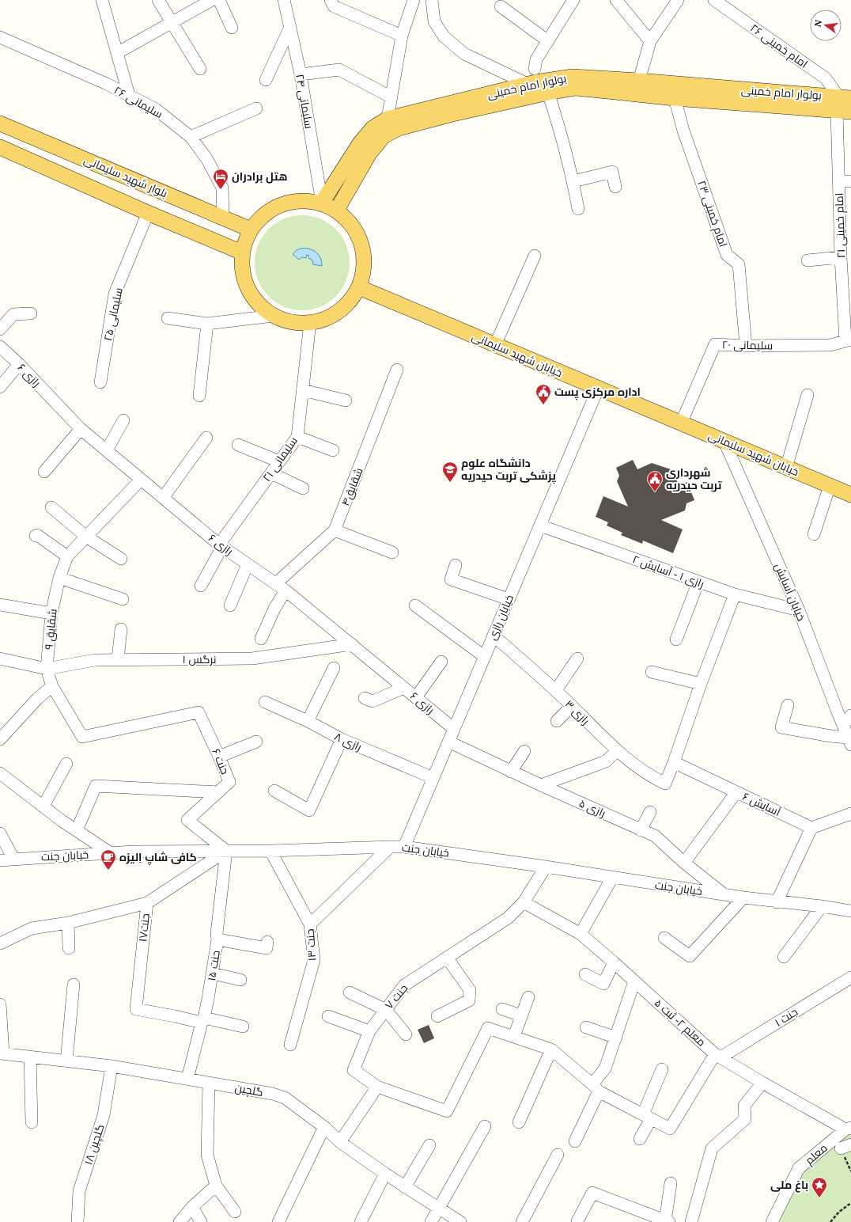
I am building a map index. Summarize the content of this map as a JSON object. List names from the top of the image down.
{
  "streets": {
    "main road": ["بولوار امام خمینی", "بلوار شهید سلیمانی", "خیابان شهید سلیمانی"],
    "street": [
      "امام خمینی ۲۶",
      "سلیمانی ۲۴",
      "سلیمانی ۲۶",
      "امام خمینی ۲۳",
      "امام خمینی ۲۱",
      "سلیمانی ۲۵",
      "سلیمانی ۲۰",
      "رازی ۶",
      "سلیمانی ۲۱",
      "شقایق۴",
      "رازی ۱ - آسایش ۲",
      "خیابان آسایش",
      "خیابان رازی",
      "شقایق ۹",
      "نرگس ۱",
      "رازی ۳",
      "رازی ۸",
      "جنت ۶",
      "آسایش ۶",
      "رازی ۵",
      "خیابان جنت",
      "جنت۱۷",
      "جنت ۱۳",
      "جنت ۱۵",
      "جنت ۷",
      "جنت ۱",
      "معلم ۲- ثبت ۵",
      "گلچین",
      "گلچین ۱۸",
      "معلم"
    ]
  },
  "crossings": [
    ["امام خمینی ۲۶", "بولوار امام خمینی"],
    ["امام خمینی ۲۶", "امام خمینی ۲۱"],
    ["بولوار امام خمینی", "سلیمانی ۲۴"],
    ["بولوار امام خمینی", "امام خمینی ۲۳"],
    ["بولوار امام خمینی", "امام خمینی ۲۱"],
    ["سلیمانی ۲۶", "بلوار شهید سلیمانی"],
    ["امام خمینی ۲۳", "سلیمانی ۲۰"],
    ["امام خمینی ۲۱", "سلیمانی ۲۰"],
    ["سلیمانی ۲۰", "خیابان شهید سلیمانی"],
    ["خیابان شهید سلیمانی", "خیابان آسایش"],
    ["خیابان شهید سلیمانی", "خیابان رازی"],
    ["رازی ۶", "سلیمانی ۲۱"],
    ["رازی ۶", "شقایق۴"],
    ["رازی ۶", "خیابان رازی"],
    ["رازی ۶", "شقایق ۹"],
    ["رازی ۶", "نرگس ۱"],
    ["رازی ۱ - آسایش ۲", "خیابان آسایش"],
    ["رازی ۱ - آسایش ۲", "خیابان رازی"],
    ["خیابان رازی", "رازی ۳"],
    ["خیابان رازی", "رازی ۸"],
    ["خیابان رازی", "رازی ۵"],
    ["خیابان رازی", "خیابان جنت"],
    ["شقایق ۹", "نرگس ۱"],
    ["شقایق ۹", "جنت ۶"],
    ["رازی ۳", "آسایش ۶"],
    ["جنت ۶", "خیابان جنت"],
    ["جنت ۶", "جنت۱۷"],
    ["جنت ۶", "جنت ۱۵"],
    ["رازی ۵", "خیابان جنت"],
    ["خیابان جنت", "جنت۱۷"],
    ["خیابان جنت", "جنت ۱۳"],
    ["خیابان جنت", "جنت ۱۵"],
    ["خیابان جنت", "جنت ۷"],
    ["جنت۱۷", "جنت ۱۵"],
    ["جنت ۱۵", "گلچین"],
    ["جنت ۷", "معلم ۲- ثبت ۵"],
    ["جنت ۱", "معلم ۲- ثبت ۵"],
    ["معلم ۲- ثبت ۵", "معلم"],
    ["گلچین", "گلچین ۱۸"]
  ],
  "places": {
    "hotel": ["هتل برادران"],
    "public building": ["اداره مرکزی پست", "شهرداری تربت حیدریه"],
    "school or university": ["دانشگاه علوم پزشکی تربت حیدریه"],
    "cafe": ["کافی شاپ اِلیزه"],
    "place": ["باغ ملی"]
  },
  "north": "left"
}
